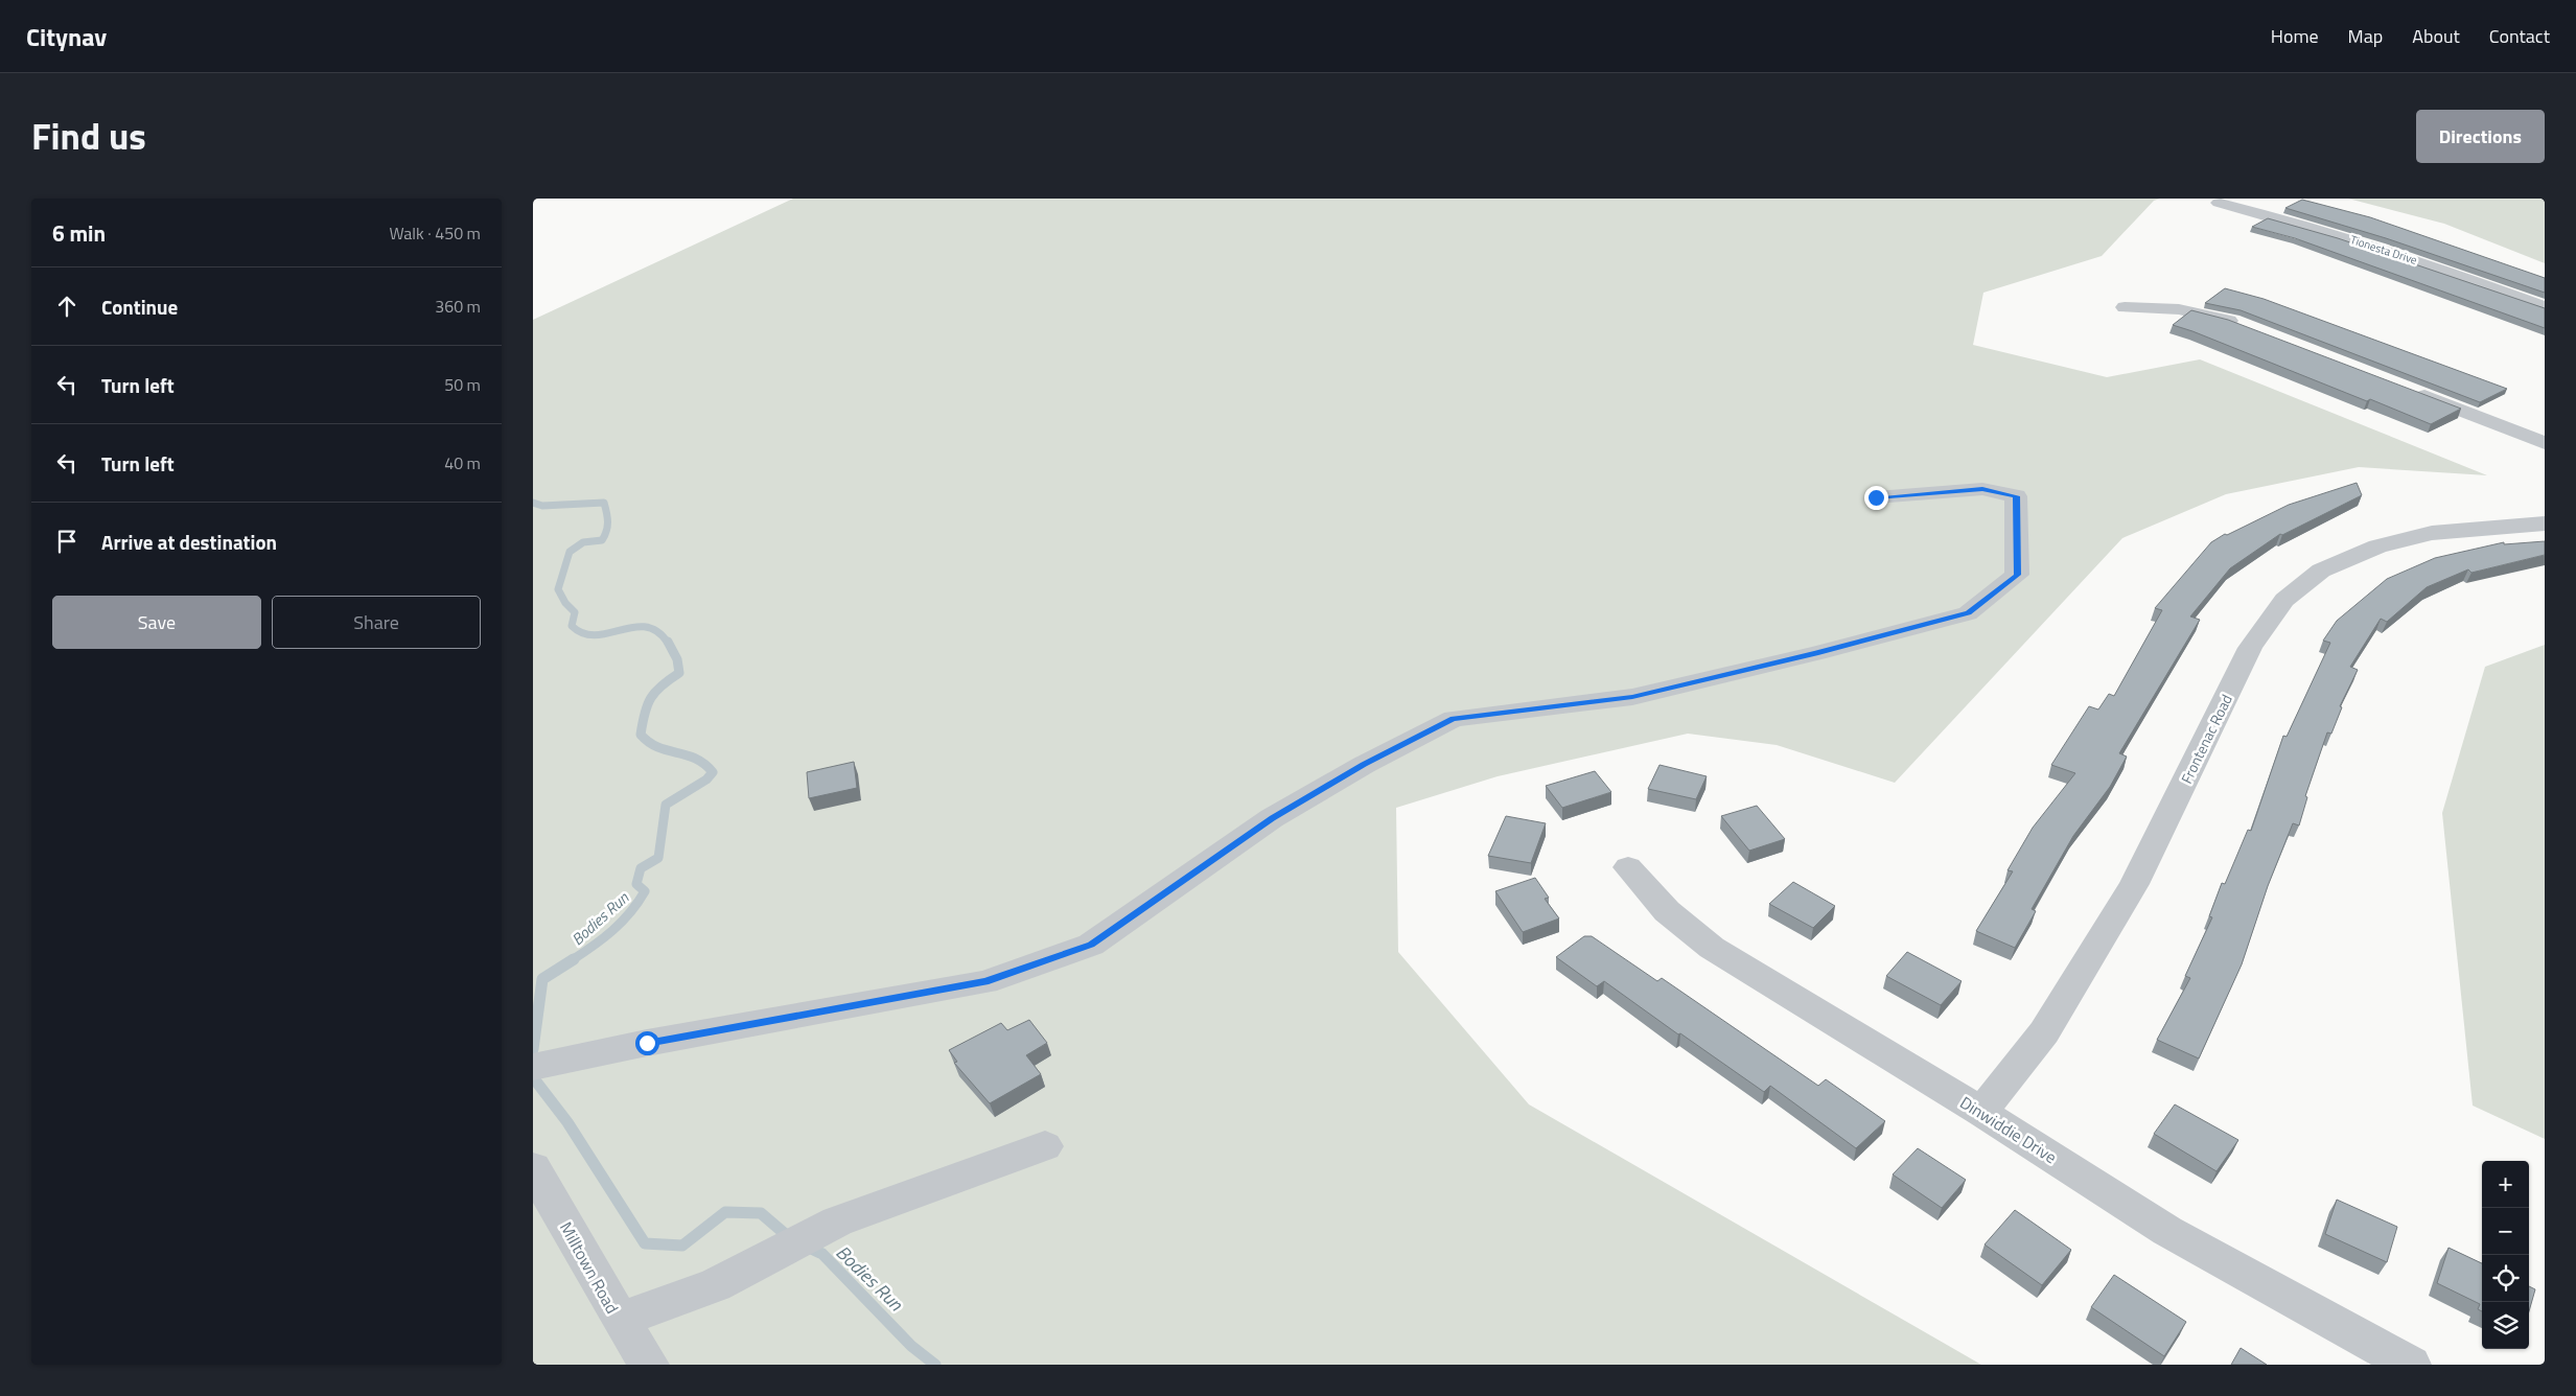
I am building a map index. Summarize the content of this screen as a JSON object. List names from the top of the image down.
{
  "streets": {
    "street": [
      "Tionesta Drive",
      "Frontenac Road",
      "Dinwiddie Drive",
      "Milltown Road"
    ]
  },
  "crossings": [
    ["Frontenac Road", "Dinwiddie Drive"]
  ],
  "water": ["Bodies Run"],
  "page": {
    "header": "Citynav",
    "nav": [
      "Home",
      "Map",
      "About",
      "Contact"
    ],
    "title": "Find us",
    "buttons": [
      "Directions",
      ["Save", "Share"]
    ],
    "heading": ["6 min", "Walk · 450 m"],
    "list": [
      ["Continue", "360 m"],
      ["Turn left", "50 m"],
      ["Turn left", "40 m"],
      "Arrive at destination"
    ],
    "map_buttons": ["+", "−"]
  }
}
